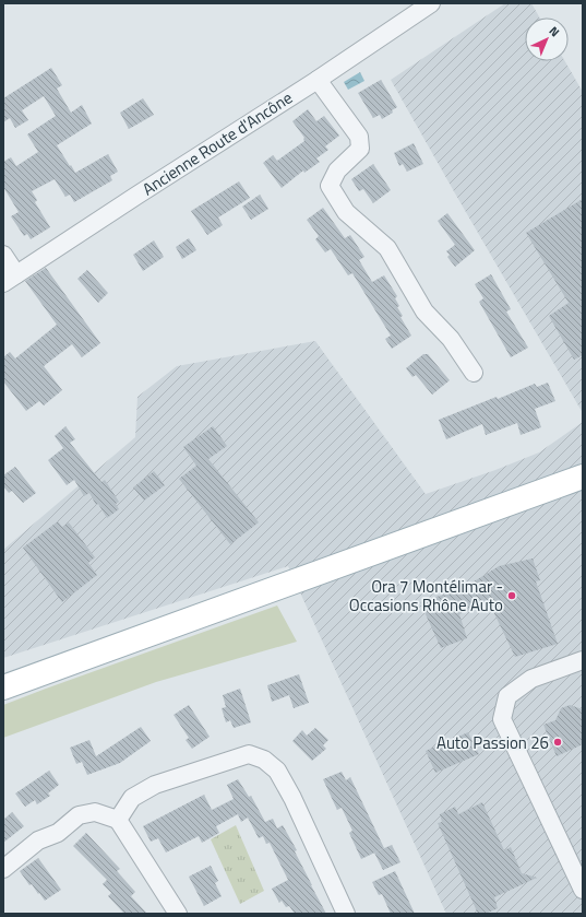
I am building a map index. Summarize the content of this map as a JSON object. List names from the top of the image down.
{
  "streets": {
    "street": ["Ancienne Route d'Ancône"]
  },
  "places": ["Ora 7 Montélimar - Occasions Rhône Auto", "Auto Passion 26"],
  "north": "top right"
}
